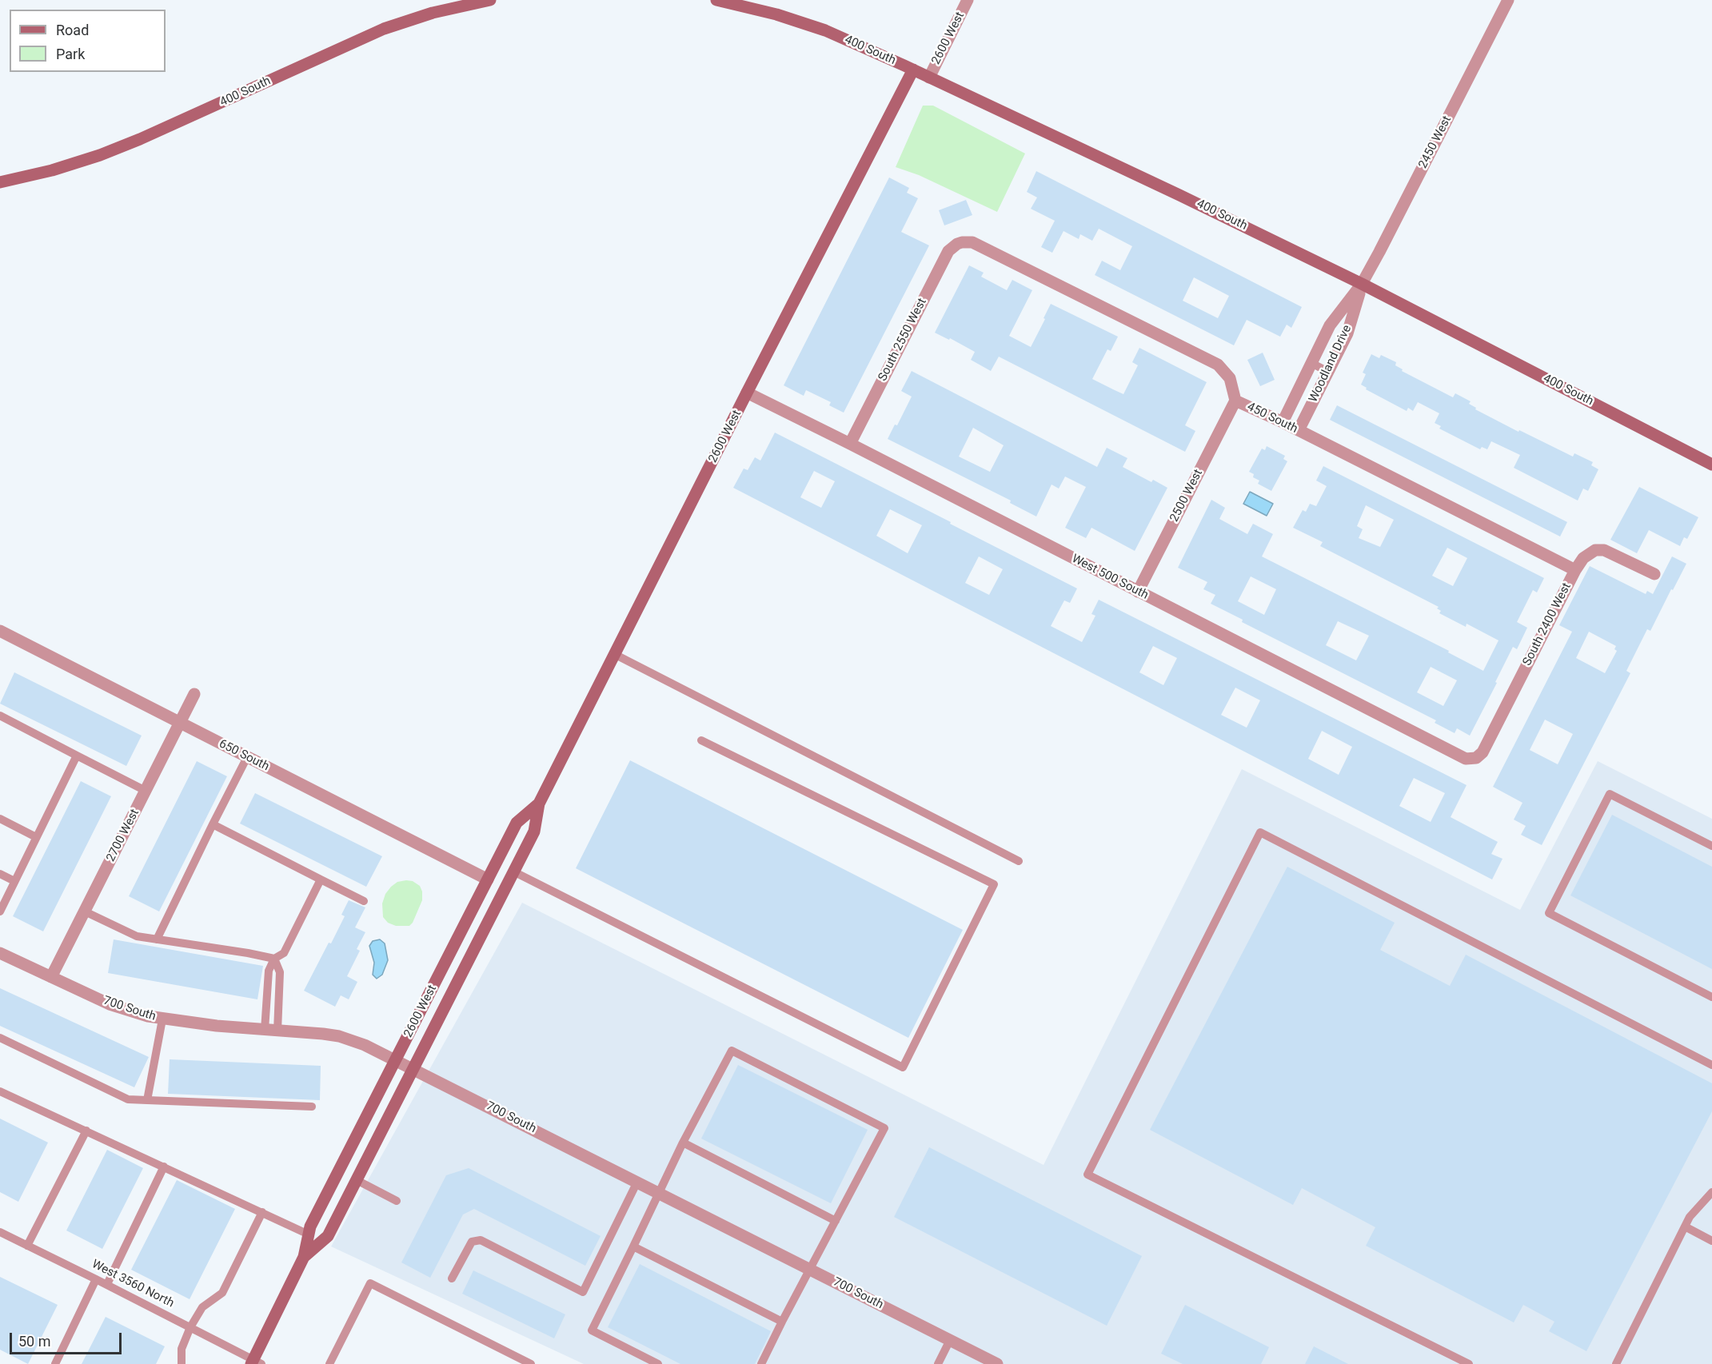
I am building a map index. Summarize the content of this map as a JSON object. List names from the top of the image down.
{
  "streets": {
    "street": [
      "2600 West",
      "400 South",
      "2450 West",
      "South 2550 West",
      "Woodland Drive",
      "450 South",
      "2500 West",
      "West 500 South",
      "South 2400 West",
      "650 South",
      "2700 West",
      "700 South"
    ],
    "lane": ["West 3560 North"]
  },
  "crossings": [
    ["2600 West", "400 South"],
    ["2600 West", "West 500 South"],
    ["2600 West", "650 South"],
    ["2600 West", "700 South"],
    ["400 South", "2450 West"],
    ["400 South", "Woodland Drive"],
    ["2450 West", "Woodland Drive"],
    ["South 2550 West", "450 South"],
    ["South 2550 West", "West 500 South"],
    ["Woodland Drive", "450 South"],
    ["450 South", "2500 West"],
    ["450 South", "South 2400 West"],
    ["2500 West", "West 500 South"],
    ["West 500 South", "South 2400 West"],
    ["650 South", "2700 West"],
    ["2700 West", "700 South"]
  ],
  "legend": ["Road", "Park"],
  "scale_bar": "50 m"
}
